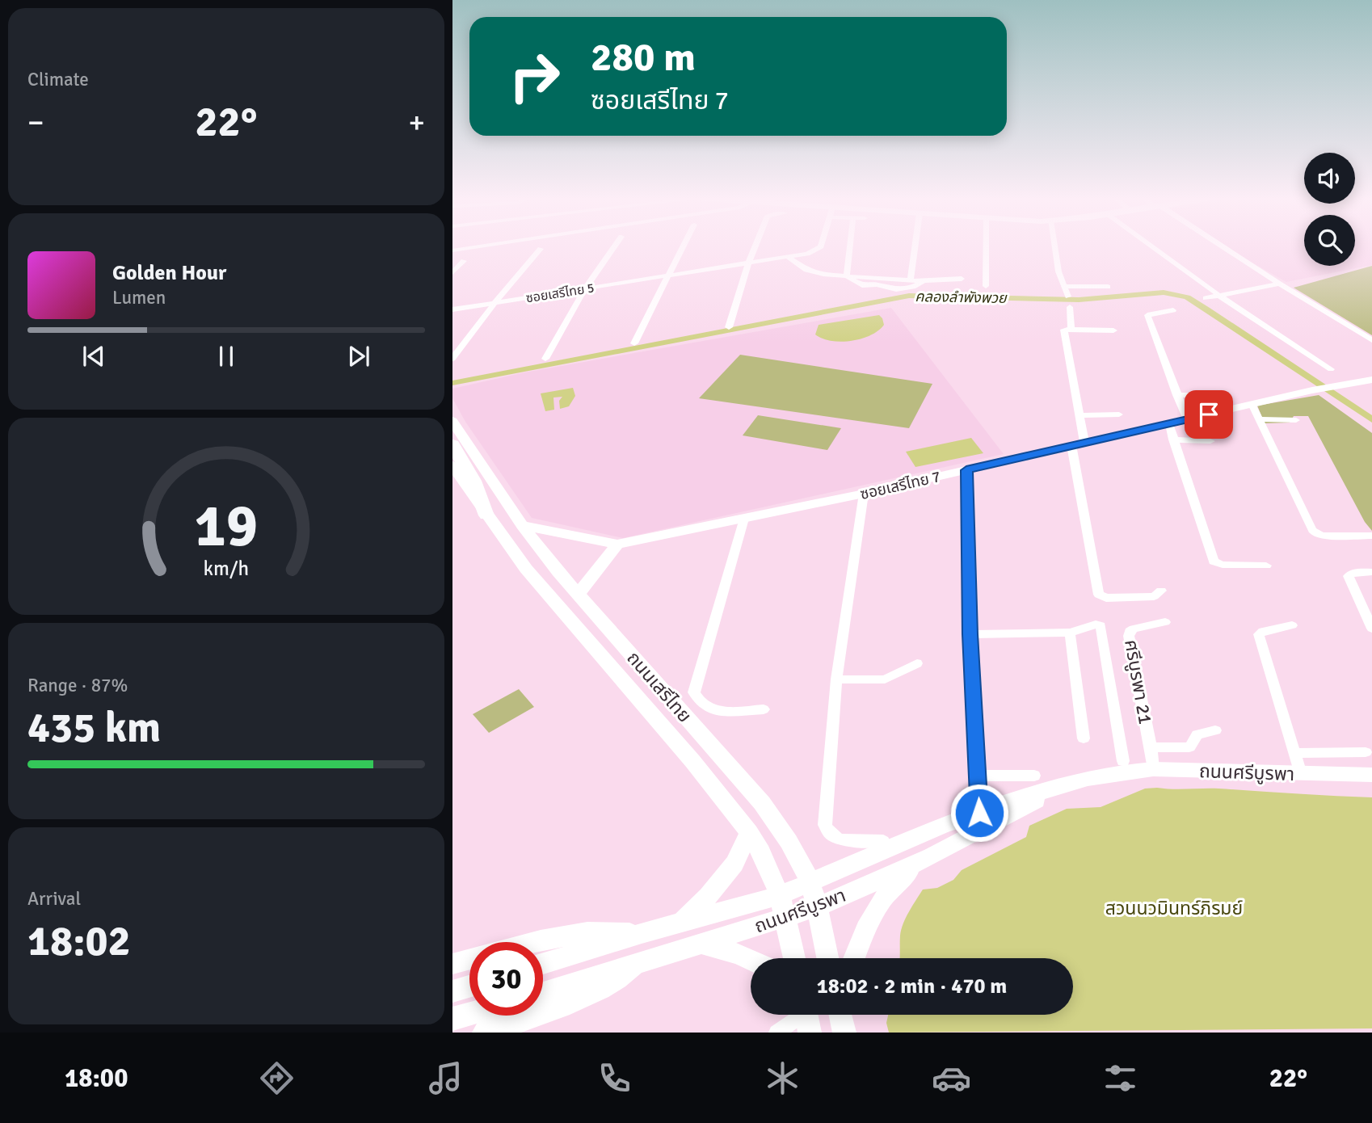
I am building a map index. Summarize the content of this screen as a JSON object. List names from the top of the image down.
{
  "streets": {
    "main road": ["ซอยเสรีไทย 7", "ถนนเสรีไทย", "ถนนศรีบูรพา"],
    "street": ["ซอยเสรีไทย 5", "ศรีบูรพา 21"]
  },
  "crossings": [
    ["ซอยเสรีไทย 7", "ถนนเสรีไทย"],
    ["ศรีบูรพา 21", "ถนนศรีบูรพา"],
    ["ถนนเสรีไทย", "ถนนศรีบูรพา"]
  ],
  "water": ["คลองลำพังพวย"],
  "parks": ["สวนนวมินทร์ภิรมย์"],
  "page": {
    "tile": [
      "Climate",
      ["Range · 87%", "435 km"],
      ["Arrival", "18:02"]
    ],
    "turn": ["280 m", "ซอยเสรีไทย 7"],
    "heat": ["−", "22°", "+"],
    "song": ["Golden Hour", "Lumen"],
    "limit": "30",
    "trip": "18:02 · 2 min · 470 m",
    "tabs": ["18:00", "22°"],
    "gauge": ["19", "km/h"]
  }
}
